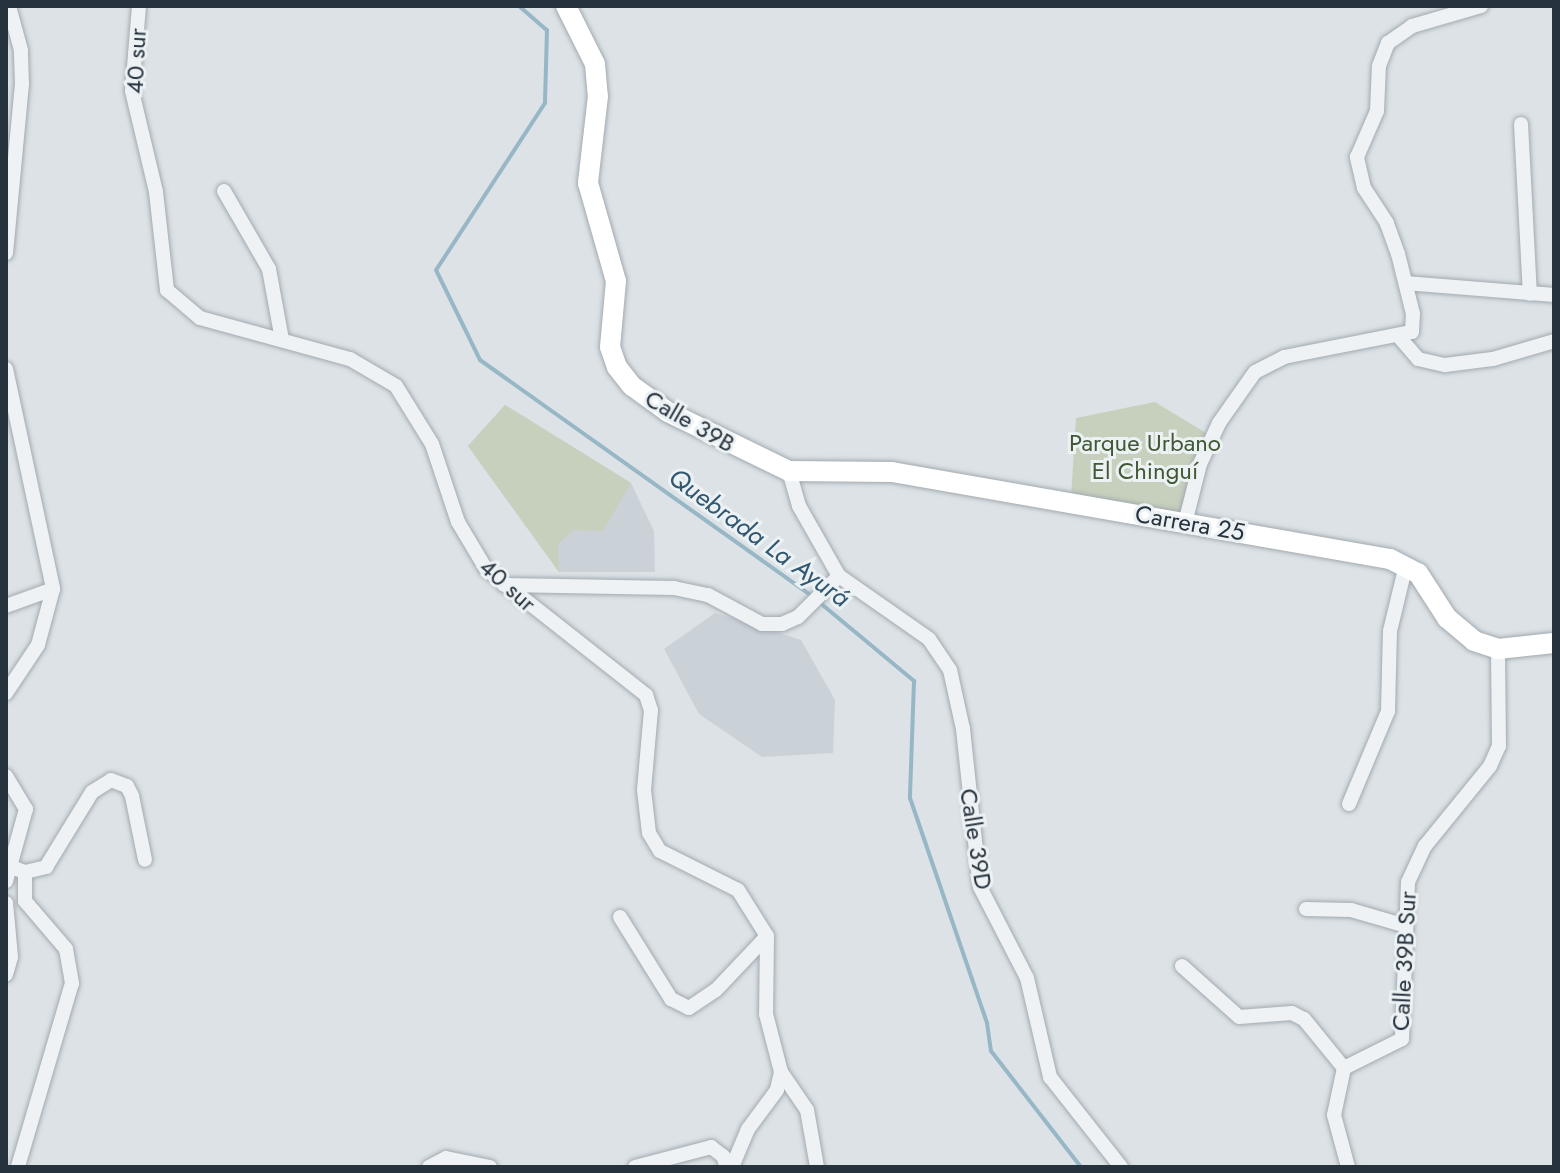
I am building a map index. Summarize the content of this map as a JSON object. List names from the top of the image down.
{
  "streets": {
    "street": [
      "40 sur",
      "Calle 39B",
      "Carrera 25",
      "Calle 39D",
      "Calle 39B Sur"
    ]
  },
  "crossings": [
    ["Calle 39B", "Carrera 25"]
  ],
  "water": ["Quebrada La Ayurá"],
  "parks": ["Parque Urbano El Chinguí"]
}
